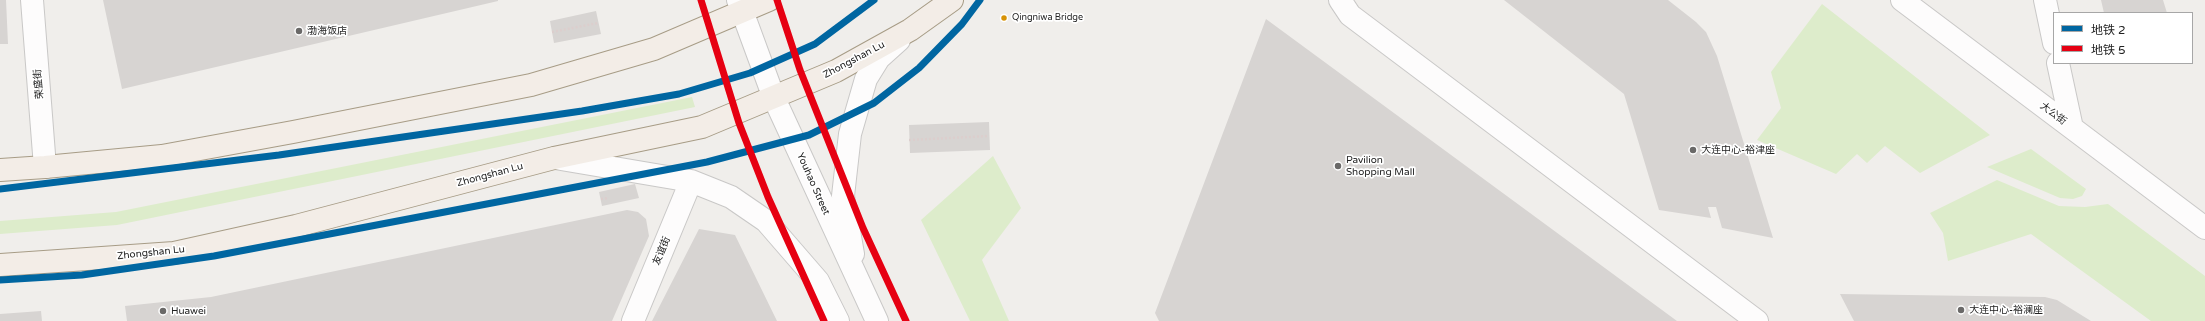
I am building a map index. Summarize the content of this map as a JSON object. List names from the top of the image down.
{
  "streets": {
    "main road": ["Zhongshan Lu"],
    "street": [
      "荣盛街",
      "大公街",
      "Youhao Street",
      "友谊街"
    ]
  },
  "crossings": [
    ["Zhongshan Lu", "Youhao Street"]
  ],
  "places": [
    "Qingniwa Bridge",
    "渤海饭店",
    "大连中心-裕津座",
    "Pavilion Shopping Mall",
    "大连中心-裕澜座",
    "Huawei"
  ],
  "lines": ["metro line 2", "metro line 5"],
  "legend": ["地铁 2", "地铁 5"]
}
